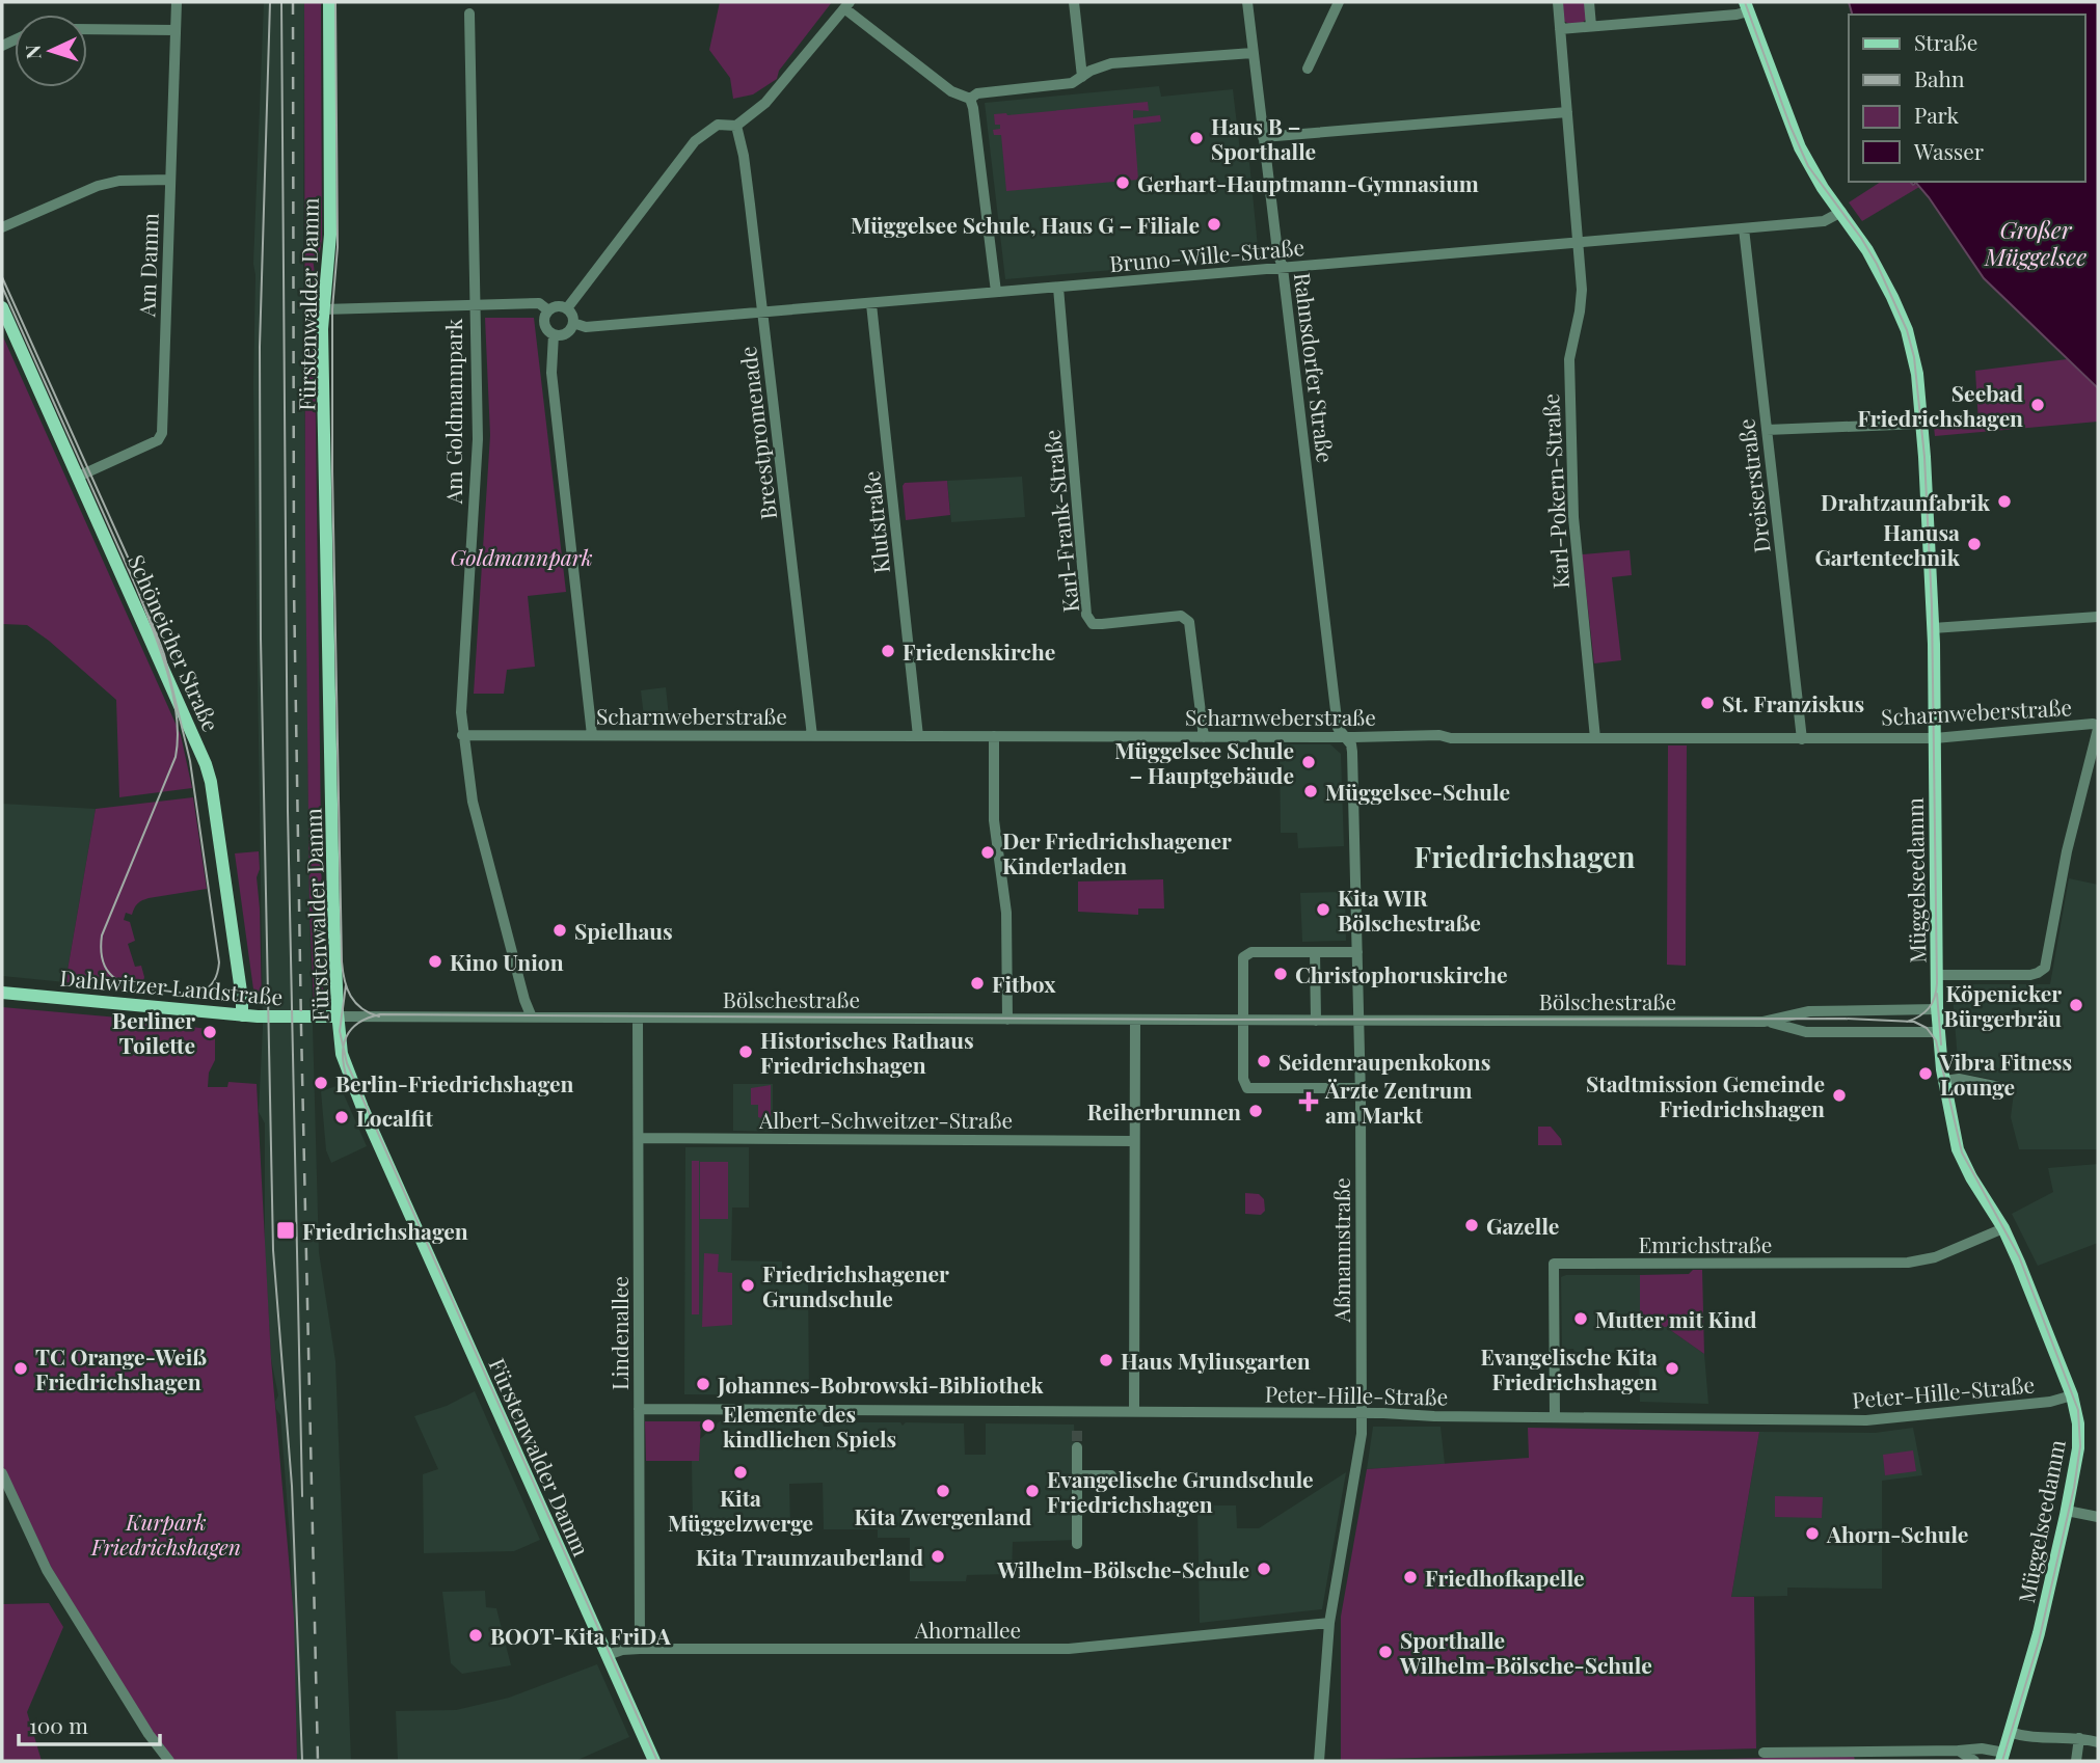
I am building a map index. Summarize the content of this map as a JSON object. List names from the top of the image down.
{
  "streets": {
    "main road": [
      "Fürstenwalder Damm",
      "Schöneicher Straße",
      "Müggelseedamm",
      "Dahlwitzer Landstraße"
    ],
    "street": [
      "Bruno-Wille-Straße",
      "Am Damm",
      "Rahnsdorfer Straße",
      "Am Goldmannpark",
      "Breestpromenade",
      "Dreiserstraße",
      "Karl-Pokern-Straße",
      "Karl-Frank-Straße",
      "Klutstraße",
      "Scharnweberstraße",
      "Bölschestraße",
      "Albert-Schweitzer-Straße",
      "Emrichstraße",
      "Aßmannstraße",
      "Lindenallee",
      "Peter-Hille-Straße",
      "Ahornallee"
    ]
  },
  "crossings": [
    ["Bruno-Wille-Straße", "Rahnsdorfer Straße"],
    ["Bruno-Wille-Straße", "Breestpromenade"],
    ["Bruno-Wille-Straße", "Dreiserstraße"],
    ["Bruno-Wille-Straße", "Karl-Pokern-Straße"],
    ["Bruno-Wille-Straße", "Karl-Frank-Straße"],
    ["Bruno-Wille-Straße", "Klutstraße"],
    ["Bruno-Wille-Straße", "Müggelseedamm"],
    ["Am Damm", "Schöneicher Straße"],
    ["Fürstenwalder Damm", "Dahlwitzer Landstraße"],
    ["Fürstenwalder Damm", "Bölschestraße"],
    ["Fürstenwalder Damm", "Ahornallee"],
    ["Rahnsdorfer Straße", "Scharnweberstraße"],
    ["Rahnsdorfer Straße", "Aßmannstraße"],
    ["Am Goldmannpark", "Scharnweberstraße"],
    ["Am Goldmannpark", "Bölschestraße"],
    ["Breestpromenade", "Scharnweberstraße"],
    ["Dreiserstraße", "Scharnweberstraße"],
    ["Karl-Pokern-Straße", "Scharnweberstraße"],
    ["Karl-Frank-Straße", "Scharnweberstraße"],
    ["Klutstraße", "Scharnweberstraße"],
    ["Schöneicher Straße", "Dahlwitzer Landstraße"],
    ["Scharnweberstraße", "Müggelseedamm"],
    ["Scharnweberstraße", "Aßmannstraße"],
    ["Müggelseedamm", "Bölschestraße"],
    ["Müggelseedamm", "Emrichstraße"],
    ["Müggelseedamm", "Peter-Hille-Straße"],
    ["Dahlwitzer Landstraße", "Bölschestraße"],
    ["Bölschestraße", "Aßmannstraße"],
    ["Bölschestraße", "Lindenallee"],
    ["Albert-Schweitzer-Straße", "Lindenallee"],
    ["Emrichstraße", "Peter-Hille-Straße"],
    ["Aßmannstraße", "Peter-Hille-Straße"],
    ["Aßmannstraße", "Ahornallee"],
    ["Lindenallee", "Peter-Hille-Straße"],
    ["Lindenallee", "Ahornallee"]
  ],
  "districts": ["Friedrichshagen"],
  "water": ["Großer Müggelsee"],
  "parks": ["Goldmannpark", "Kurpark Friedrichshagen"],
  "places": {
    "other": [
      "Haus B – Sporthalle",
      "Gerhart-Hauptmann-Gymnasium",
      "Müggelsee Schule, Haus G – Filiale",
      "Seebad Friedrichshagen",
      "Drahtzaunfabrik",
      "Hanusa Gartentechnik",
      "Friedenskirche",
      "St. Franziskus",
      "Müggelsee Schule – Hauptgebäude",
      "Müggelsee-Schule",
      "Der Friedrichshagener Kinderladen",
      "Kita WIR Bölschestraße",
      "Spielhaus",
      "Kino Union",
      "Christophoruskirche",
      "Fitbox",
      "Köpenicker Bürgerbräu",
      "Berliner Toilette",
      "Historisches Rathaus Friedrichshagen",
      "Seidenraupenkokons",
      "Vibra Fitness Lounge",
      "Berlin-Friedrichshagen",
      "Stadtmission Gemeinde Friedrichshagen",
      "Reiherbrunnen",
      "Localfit",
      "Gazelle",
      "Friedrichshagener Grundschule",
      "Mutter mit Kind",
      "Haus Myliusgarten",
      "TC Orange-Weiß Friedrichshagen",
      "Evangelische Kita Friedrichshagen",
      "Johannes-Bobrowski-Bibliothek",
      "Elemente des kindlichen Spiels",
      "Kita Müggelzwerge",
      "Kita Zwergenland",
      "Evangelische Grundschule Friedrichshagen",
      "Ahorn-Schule",
      "Kita Traumzauberland",
      "Wilhelm-Bölsche-Schule",
      "Friedhofkapelle",
      "BOOT-Kita FriDA",
      "Sporthalle Wilhelm-Bölsche-Schule"
    ],
    "health": ["Ärzte Zentrum am Markt"],
    "transit": ["Friedrichshagen"]
  },
  "legend": [
    "Straße",
    "Bahn",
    "Park",
    "Wasser"
  ],
  "scale_bar": "100 m",
  "north": "left"
}
